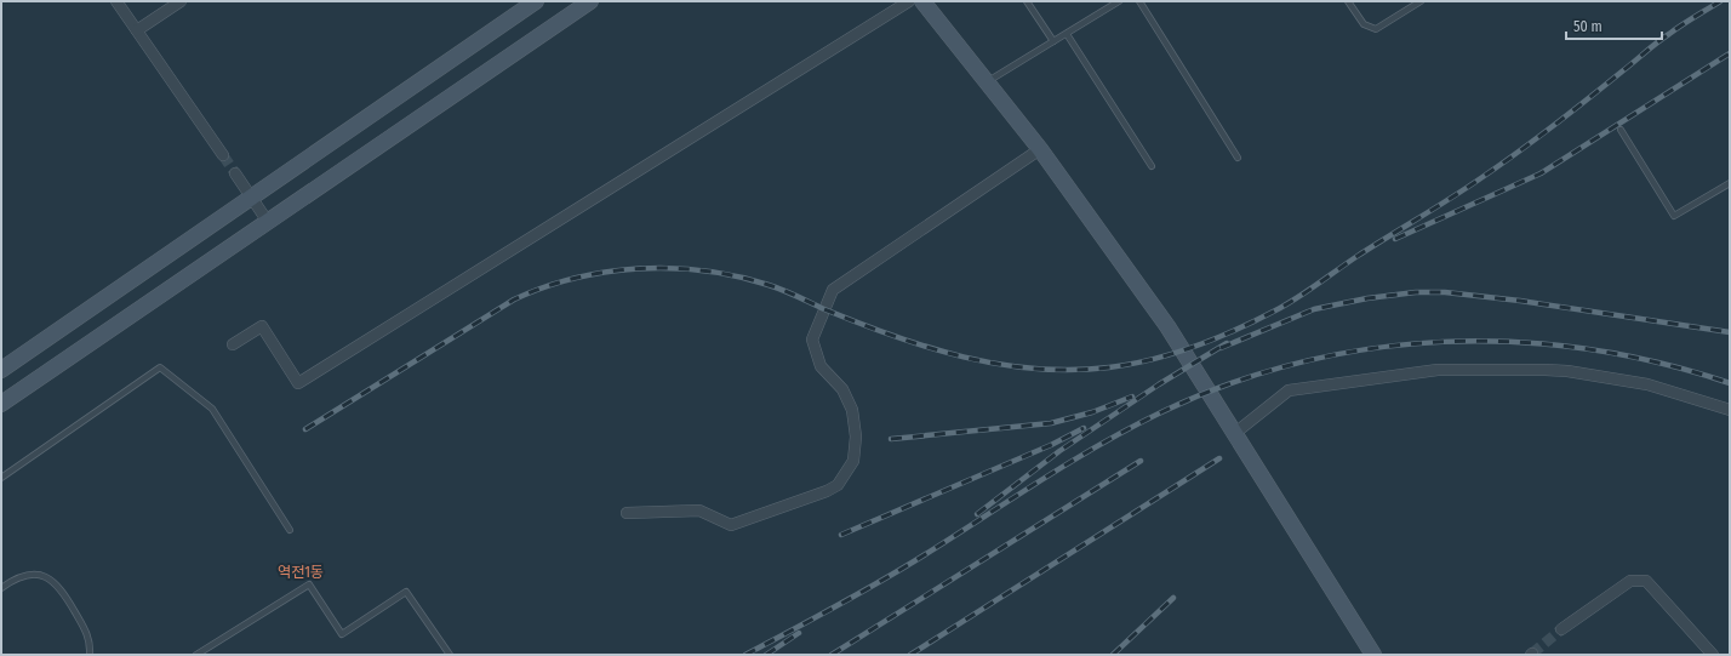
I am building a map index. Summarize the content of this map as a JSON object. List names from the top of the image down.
{
  "districts": ["역전1동"],
  "scale_bar": "50 m"
}
